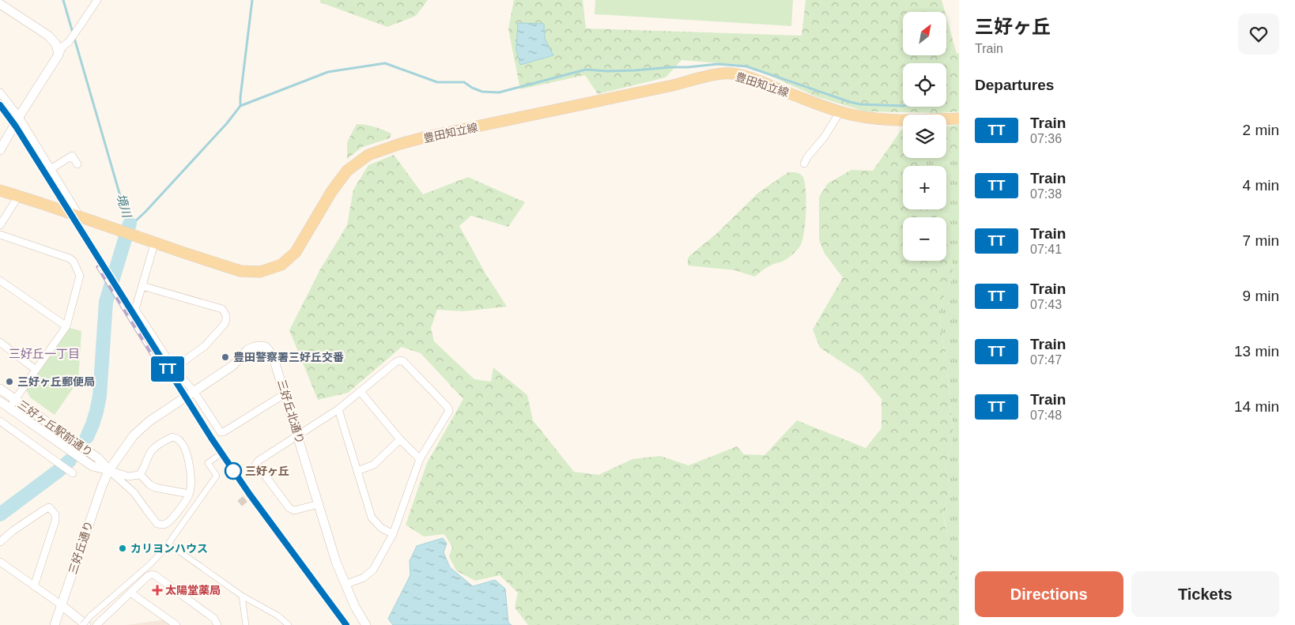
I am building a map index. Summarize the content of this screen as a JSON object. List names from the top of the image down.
{
  "streets": {
    "main road": ["豊田知立線"],
    "street": ["三好丘北通り", "三好ヶ丘駅前通り", "三好丘通り"]
  },
  "crossings": [
    ["三好丘北通り", "三好ヶ丘駅前通り"],
    ["三好丘北通り", "三好丘通り"],
    ["三好ヶ丘駅前通り", "三好丘通り"]
  ],
  "districts": ["三好丘一丁目"],
  "water": ["境川"],
  "places": {
    "other": [
      "豊田警察署三好丘交番",
      "三好ヶ丘郵便局",
      "三好ヶ丘",
      "カリヨンハウス"
    ],
    "health": ["太陽堂薬局"]
  },
  "north": "top right",
  "page": {
    "on_map": "TT",
    "heading": [
      ["三好ヶ丘", "Train"],
      "Departures"
    ],
    "map_buttons": ["+", "−"],
    "list": [
      {
        "mark": "TT",
        "name": "Train",
        "note": "07:36",
        "value": "2 min"
      },
      {
        "mark": "TT",
        "name": "Train",
        "note": "07:38",
        "value": "4 min"
      },
      {
        "mark": "TT",
        "name": "Train",
        "note": "07:41",
        "value": "7 min"
      },
      {
        "mark": "TT",
        "name": "Train",
        "note": "07:43",
        "value": "9 min"
      },
      {
        "mark": "TT",
        "name": "Train",
        "note": "07:47",
        "value": "13 min"
      },
      {
        "mark": "TT",
        "name": "Train",
        "note": "07:48",
        "value": "14 min"
      }
    ],
    "buttons": ["Directions", "Tickets"]
  }
}
